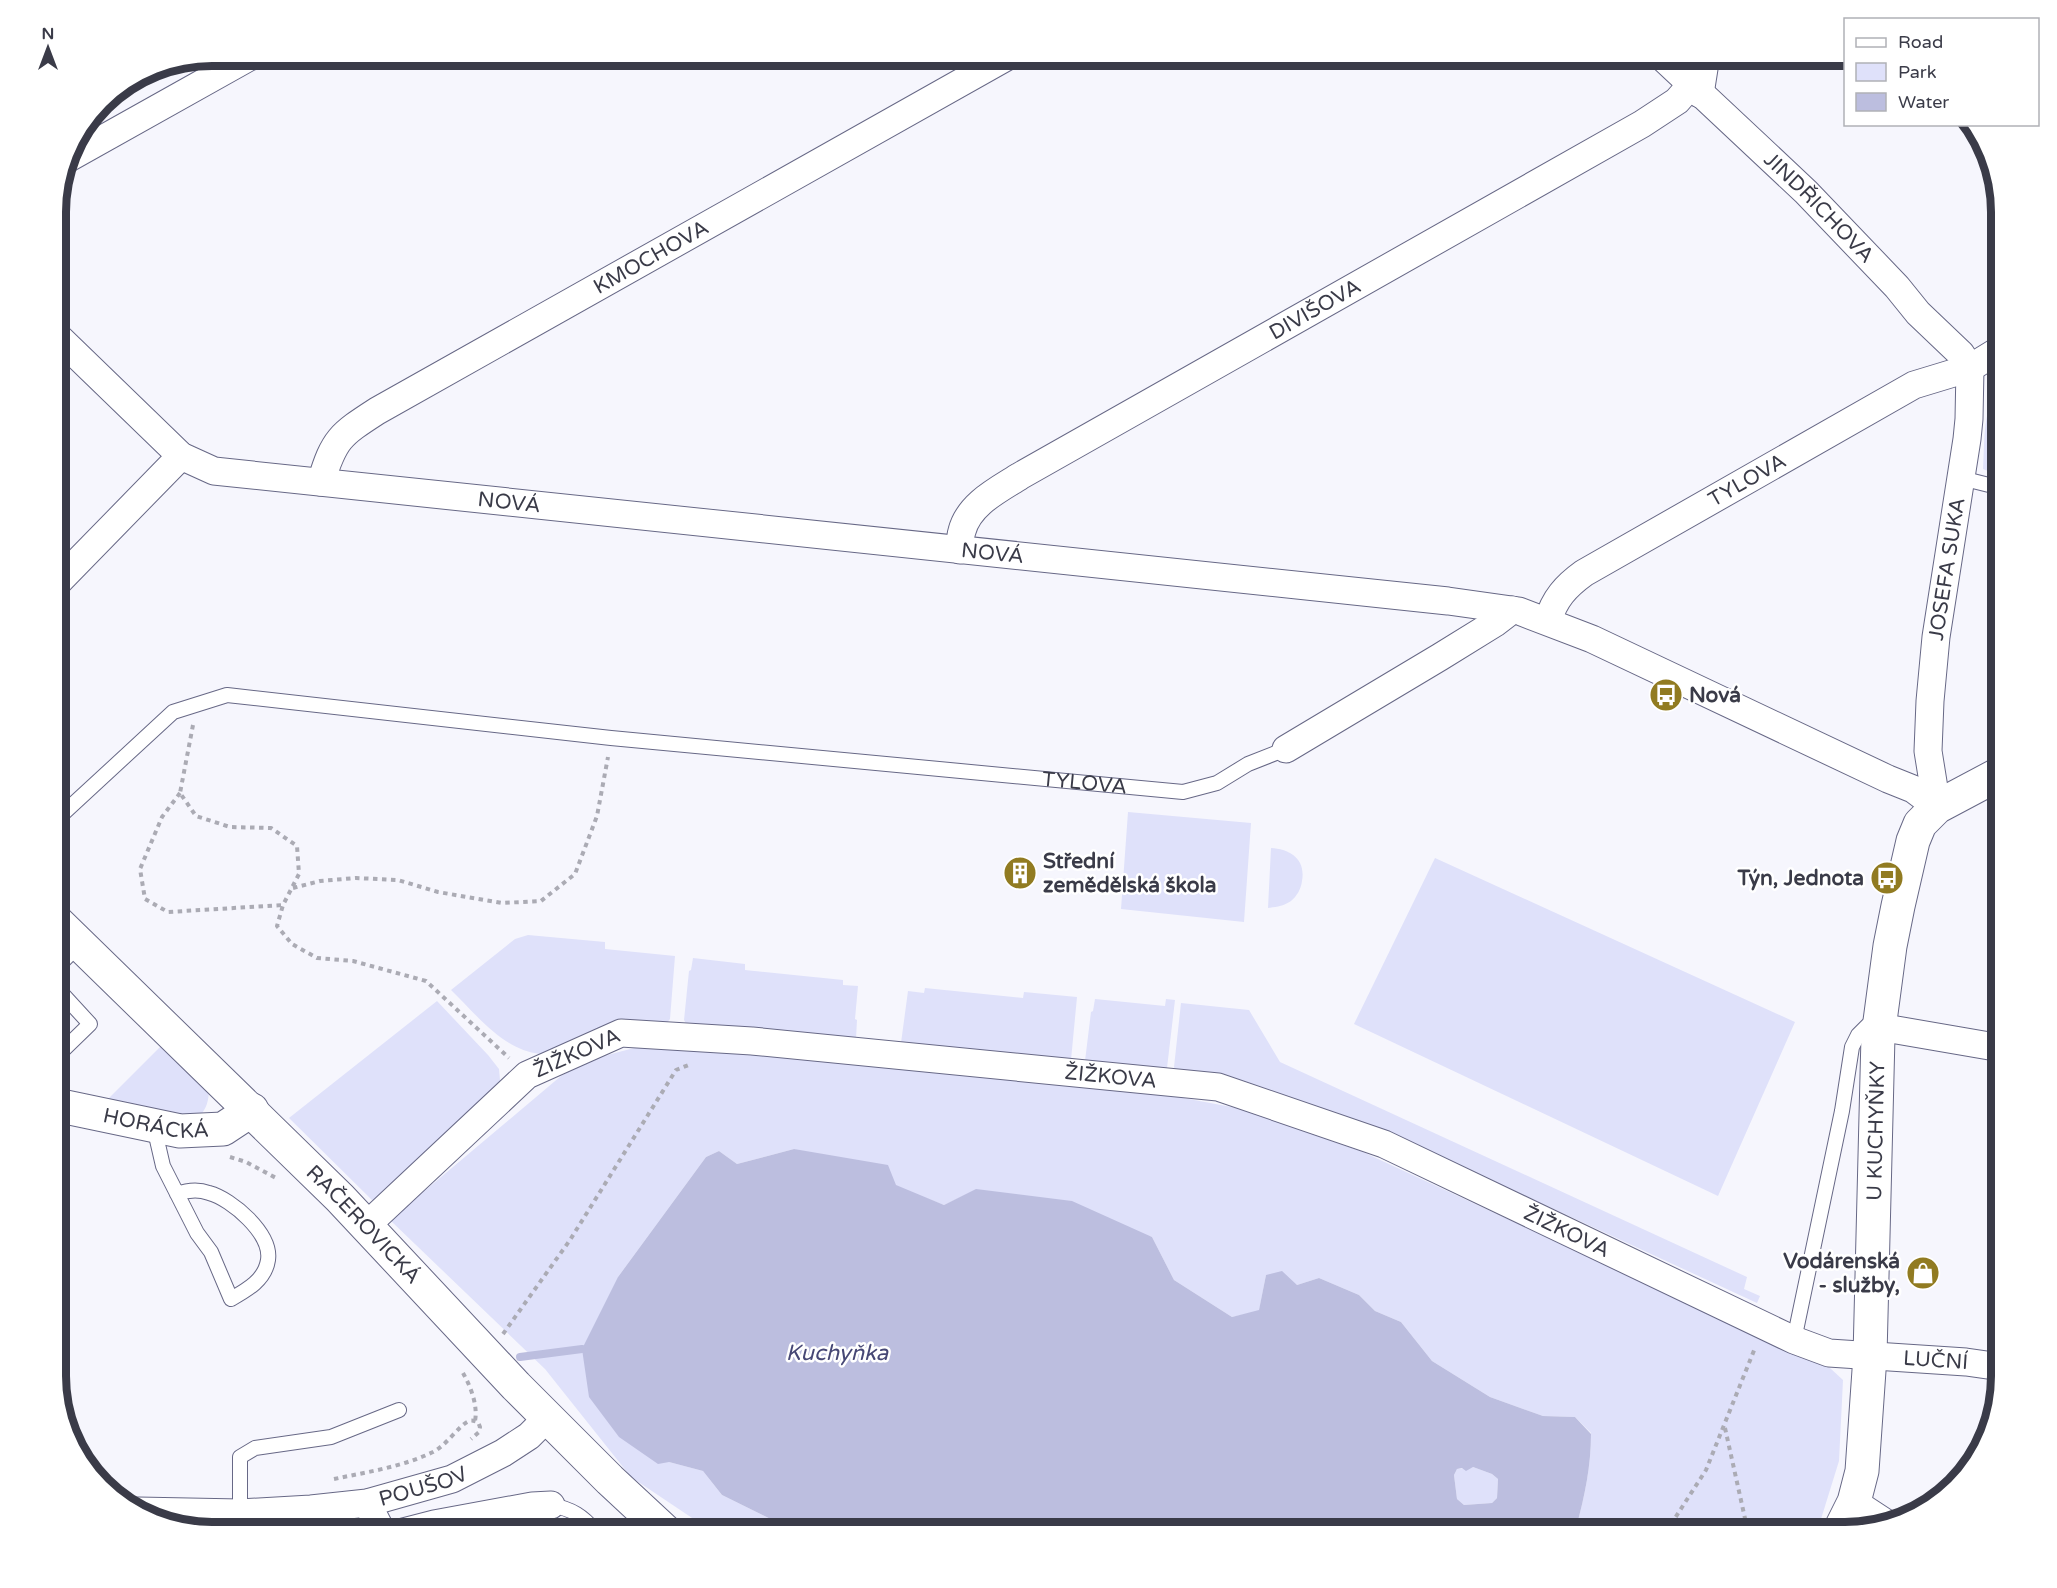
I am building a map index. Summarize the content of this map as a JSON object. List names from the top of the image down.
{
  "streets": {
    "street": [
      "JINDŘICHOVA",
      "KMOCHOVA",
      "DIVIŠOVA",
      "TYLOVA",
      "NOVÁ",
      "JOSEFA SUKA",
      "ŽIŽKOVA",
      "HORÁCKÁ",
      "U KUCHYŇKY",
      "RAČEROVICKÁ",
      "LUČNÍ",
      "POUŠOV"
    ]
  },
  "crossings": [
    ["JINDŘICHOVA", "DIVIŠOVA"],
    ["JINDŘICHOVA", "TYLOVA"],
    ["JINDŘICHOVA", "JOSEFA SUKA"],
    ["KMOCHOVA", "NOVÁ"],
    ["DIVIŠOVA", "NOVÁ"],
    ["TYLOVA", "NOVÁ"],
    ["TYLOVA", "JOSEFA SUKA"],
    ["NOVÁ", "JOSEFA SUKA"],
    ["NOVÁ", "U KUCHYŇKY"],
    ["JOSEFA SUKA", "U KUCHYŇKY"],
    ["ŽIŽKOVA", "U KUCHYŇKY"],
    ["ŽIŽKOVA", "RAČEROVICKÁ"],
    ["ŽIŽKOVA", "LUČNÍ"],
    ["HORÁCKÁ", "RAČEROVICKÁ"],
    ["U KUCHYŇKY", "LUČNÍ"],
    ["RAČEROVICKÁ", "POUŠOV"]
  ],
  "water": ["Kuchyňka"],
  "places": {
    "bus stop": ["Nová", "Týn, Jednota"],
    "building": ["Střední zemědělská škola"],
    "shop": ["Vodárenská - služby,"]
  },
  "legend": ["Road", "Park", "Water"],
  "north": "top"
}
